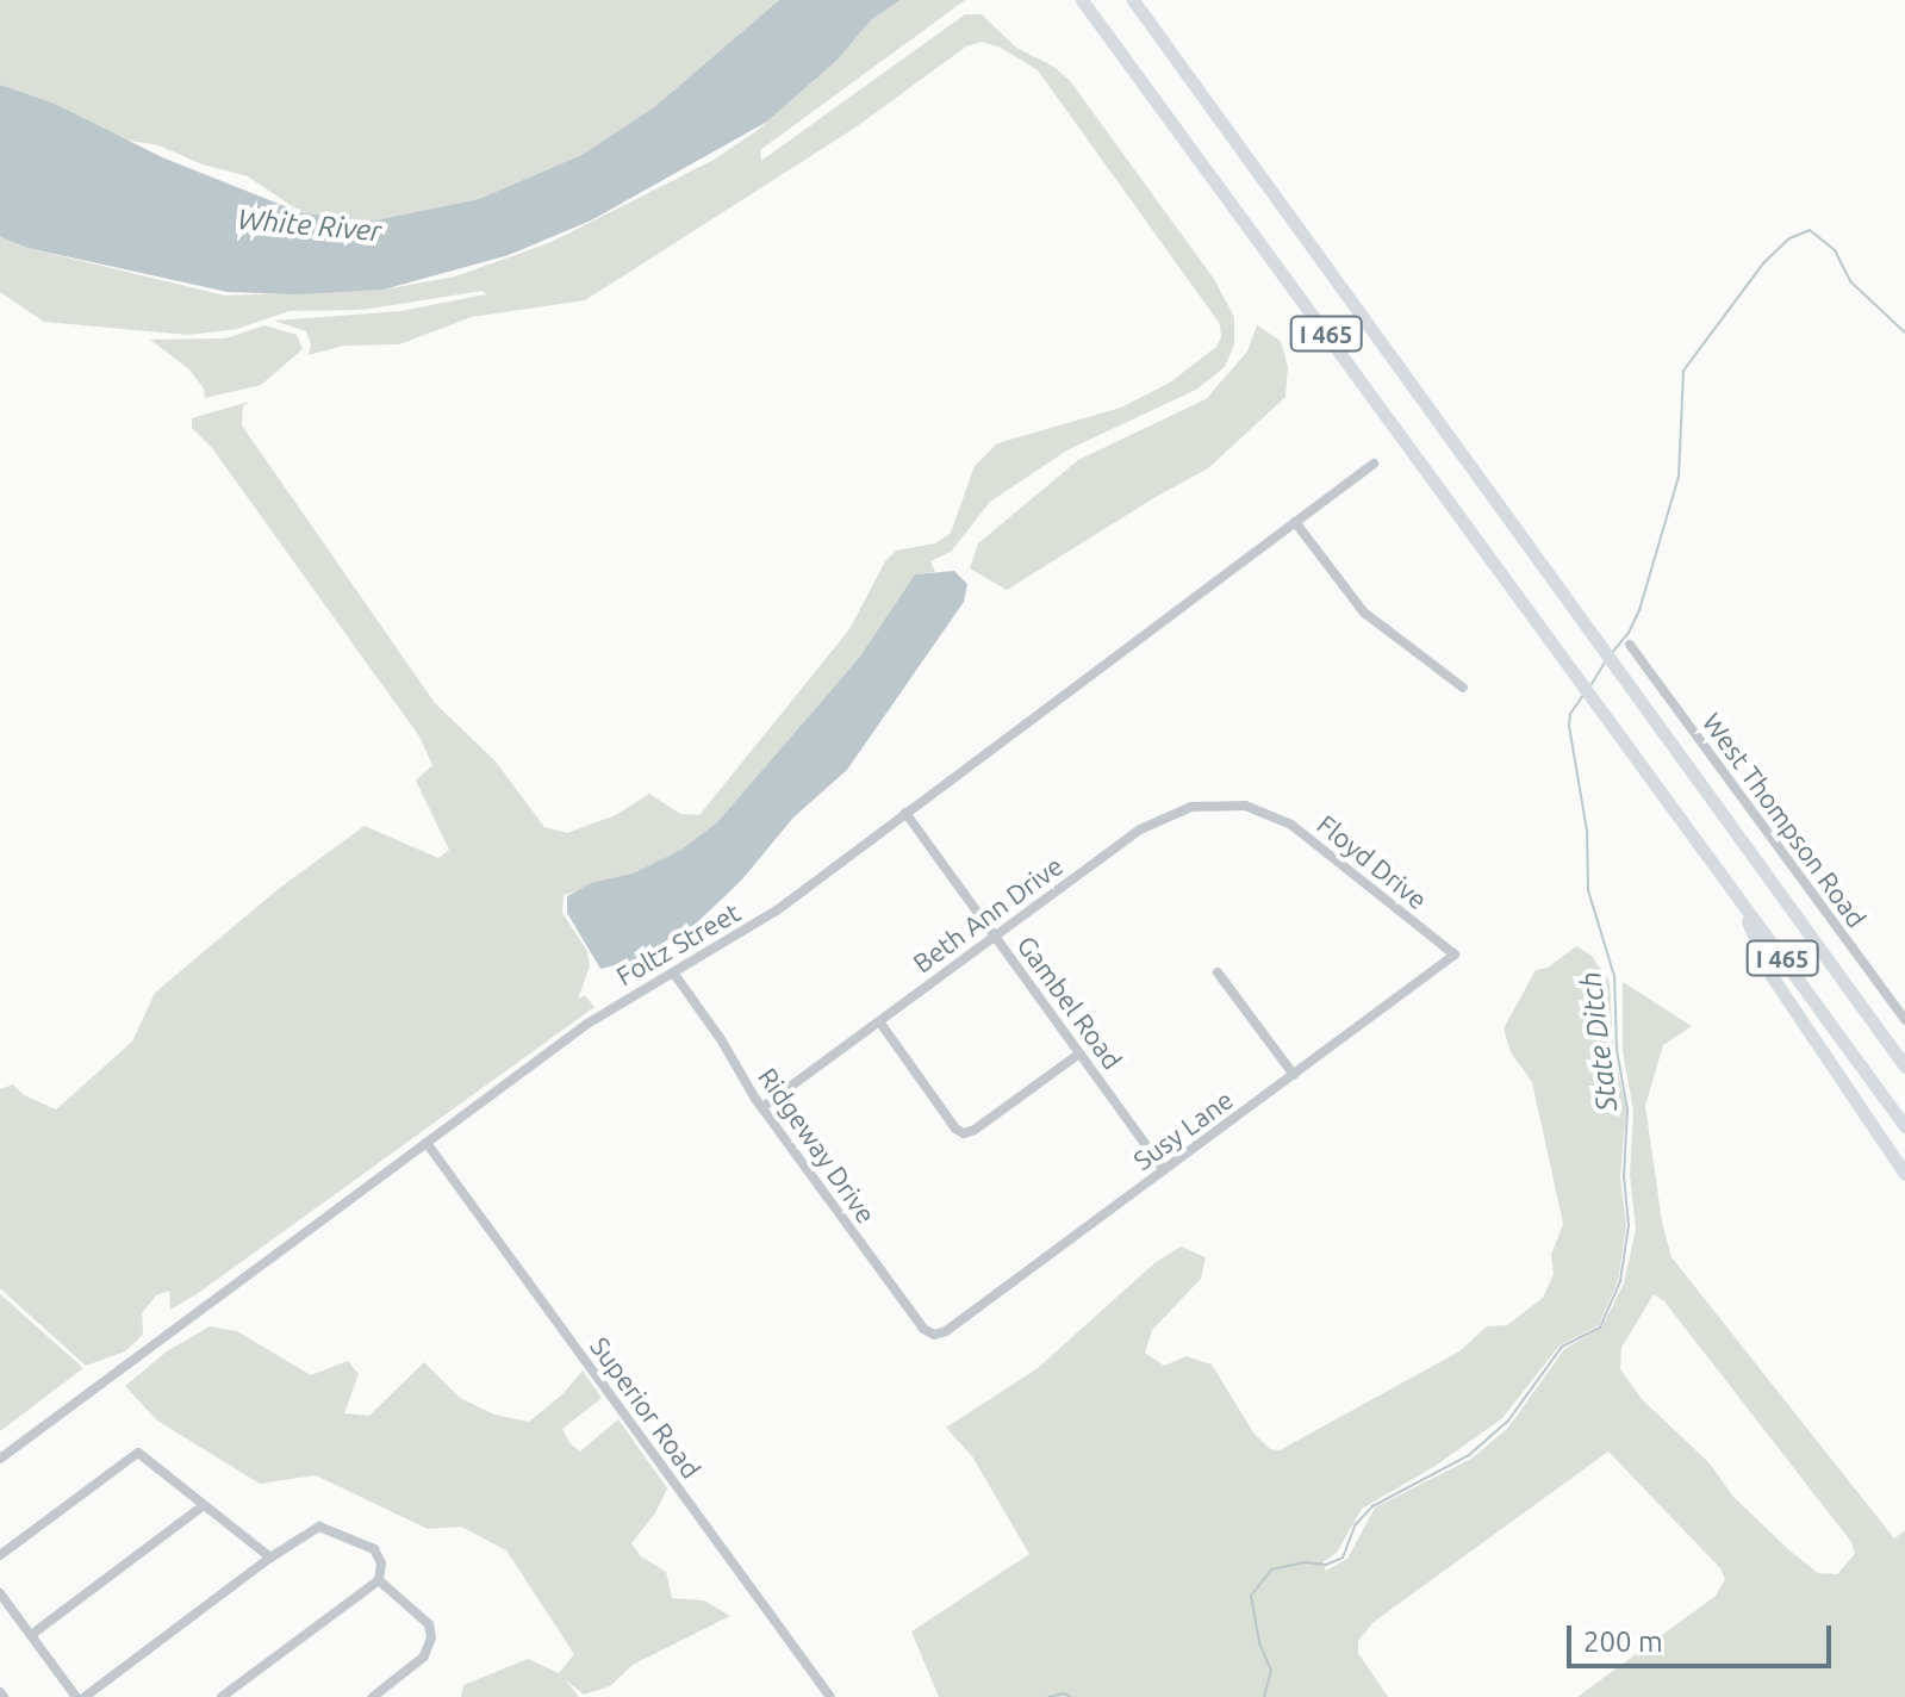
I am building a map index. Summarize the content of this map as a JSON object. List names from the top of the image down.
{
  "streets": {
    "highway": ["I 465"],
    "street": [
      "West Thompson Road",
      "Floyd Drive",
      "Beth Ann Drive",
      "Foltz Street",
      "Gambel Road",
      "Susy Lane",
      "Ridgeway Drive",
      "Superior Road"
    ]
  },
  "crossings": [
    ["Floyd Drive", "Beth Ann Drive"],
    ["Floyd Drive", "Susy Lane"],
    ["Beth Ann Drive", "Gambel Road"],
    ["Beth Ann Drive", "Ridgeway Drive"],
    ["Foltz Street", "Gambel Road"],
    ["Foltz Street", "Ridgeway Drive"],
    ["Foltz Street", "Superior Road"],
    ["Gambel Road", "Susy Lane"],
    ["Susy Lane", "Ridgeway Drive"]
  ],
  "water": ["White River", "State Ditch"],
  "scale_bar": "200 m"
}
